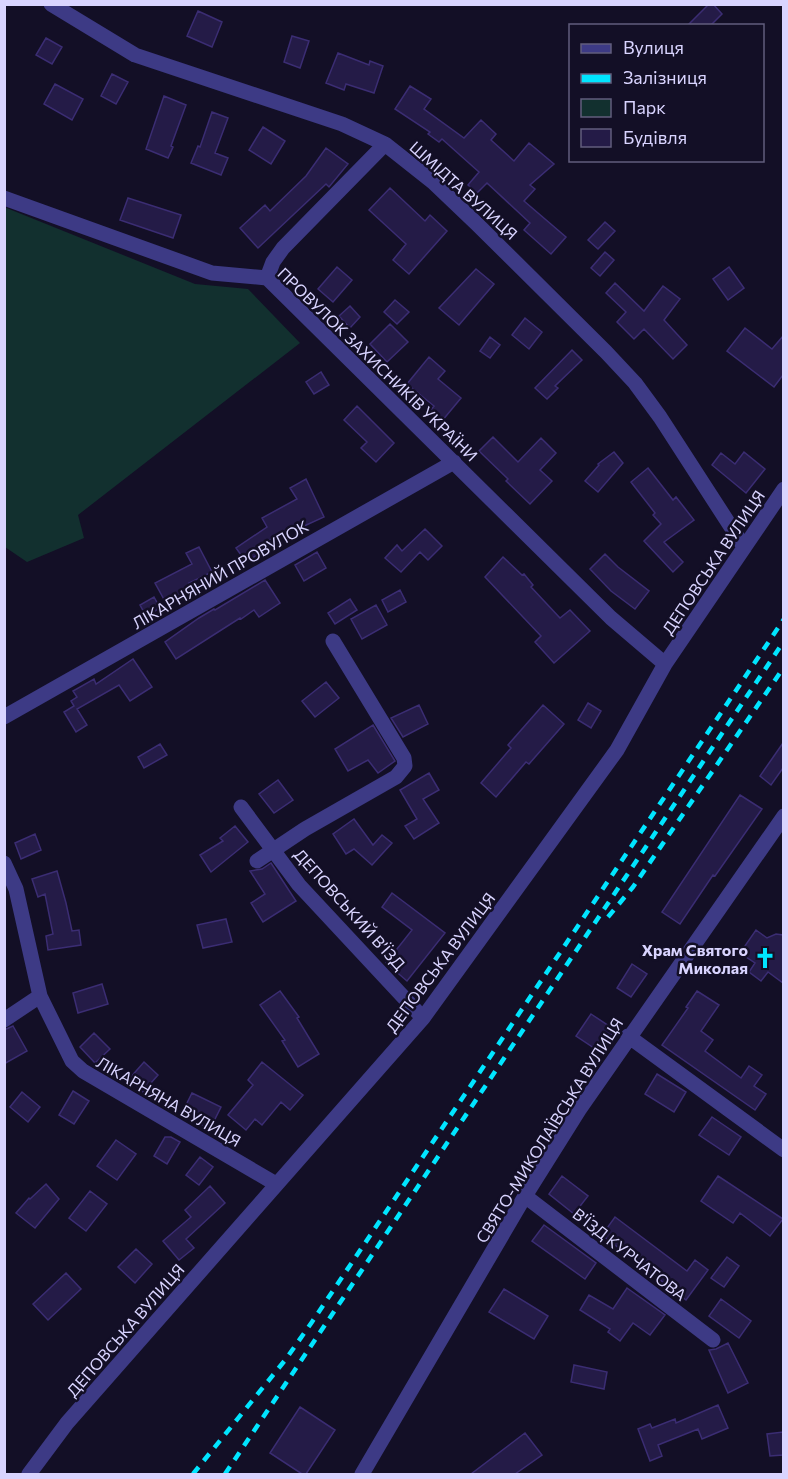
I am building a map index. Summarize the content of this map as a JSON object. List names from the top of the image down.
{
  "streets": {
    "street": [
      "ШМІДТА ВУЛИЦЯ",
      "ПРОВУЛОК ЗАХИСНИКІВ УКРАЇНИ",
      "ДЕПОВСЬКА ВУЛИЦЯ",
      "ЛІКАРНЯНИЙ ПРОВУЛОК",
      "ДЕПОВСЬКИЙ В’ЇЗД",
      "ЛІКАРНЯНА ВУЛИЦЯ",
      "СВЯТО-МИКОЛАЇВСЬКА ВУЛИЦЯ",
      "В'ЇЗД КУРЧАТОВА"
    ]
  },
  "crossings": [
    ["ШМІДТА ВУЛИЦЯ", "ДЕПОВСЬКА ВУЛИЦЯ"],
    ["ПРОВУЛОК ЗАХИСНИКІВ УКРАЇНИ", "ДЕПОВСЬКА ВУЛИЦЯ"],
    ["ПРОВУЛОК ЗАХИСНИКІВ УКРАЇНИ", "ЛІКАРНЯНИЙ ПРОВУЛОК"],
    ["ДЕПОВСЬКА ВУЛИЦЯ", "ДЕПОВСЬКИЙ В’ЇЗД"],
    ["ДЕПОВСЬКА ВУЛИЦЯ", "ЛІКАРНЯНА ВУЛИЦЯ"],
    ["СВЯТО-МИКОЛАЇВСЬКА ВУЛИЦЯ", "В'ЇЗД КУРЧАТОВА"]
  ],
  "places": {
    "church": ["Храм Святого Миколая"]
  },
  "legend": [
    "Вулиця",
    "Залізниця",
    "Парк",
    "Будівля"
  ]
}
